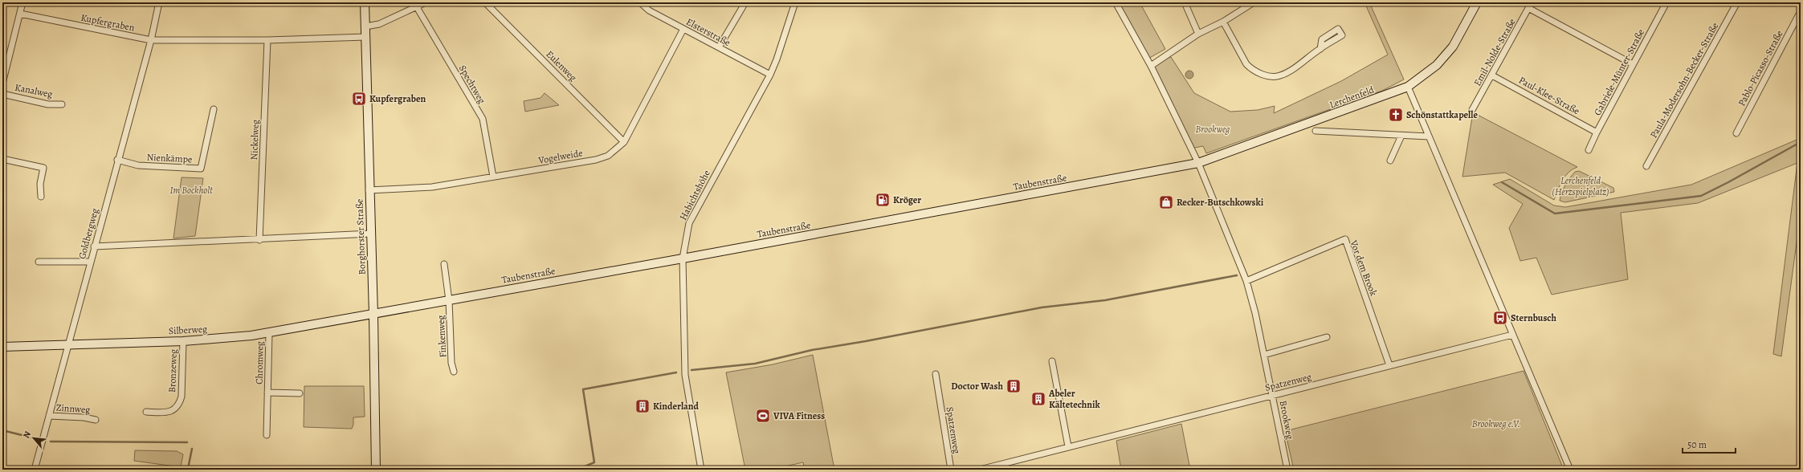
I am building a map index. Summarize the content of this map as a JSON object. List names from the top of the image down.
{
  "streets": {
    "street": [
      "Kupfergraben",
      "Elsterstraße",
      "Emil-Nolde-Straße",
      "Eulenweg",
      "Pablo-Picasso-Straße",
      "Gabriele-Münter-Straße",
      "Paula-Modersohn-Becker-Straße",
      "Spechtweg",
      "Kanalweg",
      "Paul-Klee-Straße",
      "Lerchenfeld",
      "Nickelweg",
      "Vogelweide",
      "Nienkämpe",
      "Taubenstraße",
      "Habichtshöhe",
      "Goldbergweg",
      "Borghorster Straße",
      "Vor dem Brook",
      "Silberweg",
      "Finkenweg",
      "Chromweg",
      "Bronzeweg",
      "Spatzenweg",
      "Zinnweg",
      "Brookweg"
    ]
  },
  "crossings": [
    ["Kupfergraben", "Nickelweg"],
    ["Kupfergraben", "Goldbergweg"],
    ["Kupfergraben", "Borghorster Straße"],
    ["Elsterstraße", "Vogelweide"],
    ["Elsterstraße", "Habichtshöhe"],
    ["Emil-Nolde-Straße", "Paul-Klee-Straße"],
    ["Eulenweg", "Vogelweide"],
    ["Gabriele-Münter-Straße", "Paul-Klee-Straße"],
    ["Spechtweg", "Vogelweide"],
    ["Lerchenfeld", "Taubenstraße"],
    ["Lerchenfeld", "Brookweg"],
    ["Vogelweide", "Borghorster Straße"],
    ["Nienkämpe", "Goldbergweg"],
    ["Taubenstraße", "Habichtshöhe"],
    ["Taubenstraße", "Borghorster Straße"],
    ["Taubenstraße", "Silberweg"],
    ["Taubenstraße", "Finkenweg"],
    ["Taubenstraße", "Brookweg"],
    ["Goldbergweg", "Silberweg"],
    ["Goldbergweg", "Zinnweg"],
    ["Borghorster Straße", "Silberweg"],
    ["Vor dem Brook", "Spatzenweg"],
    ["Vor dem Brook", "Brookweg"],
    ["Silberweg", "Chromweg"],
    ["Silberweg", "Bronzeweg"],
    ["Spatzenweg", "Brookweg"]
  ],
  "parks": [
    "Brookweg",
    "Lerchenfeld (Herzspielplatz)",
    "Im Bockholt",
    "Brookweg e.V."
  ],
  "places": {
    "bus stop": ["Kupfergraben", "Sternbusch"],
    "church": ["Schönstattkapelle"],
    "fuel station": ["Kröger"],
    "shop": ["Recker-Butschkowski"],
    "building": ["Doctor Wash", "Abeler Kältetechnik", "Kinderland"],
    "sports": ["VIVA Fitness"]
  },
  "scale_bar": "50 m",
  "north": "top left"
}
